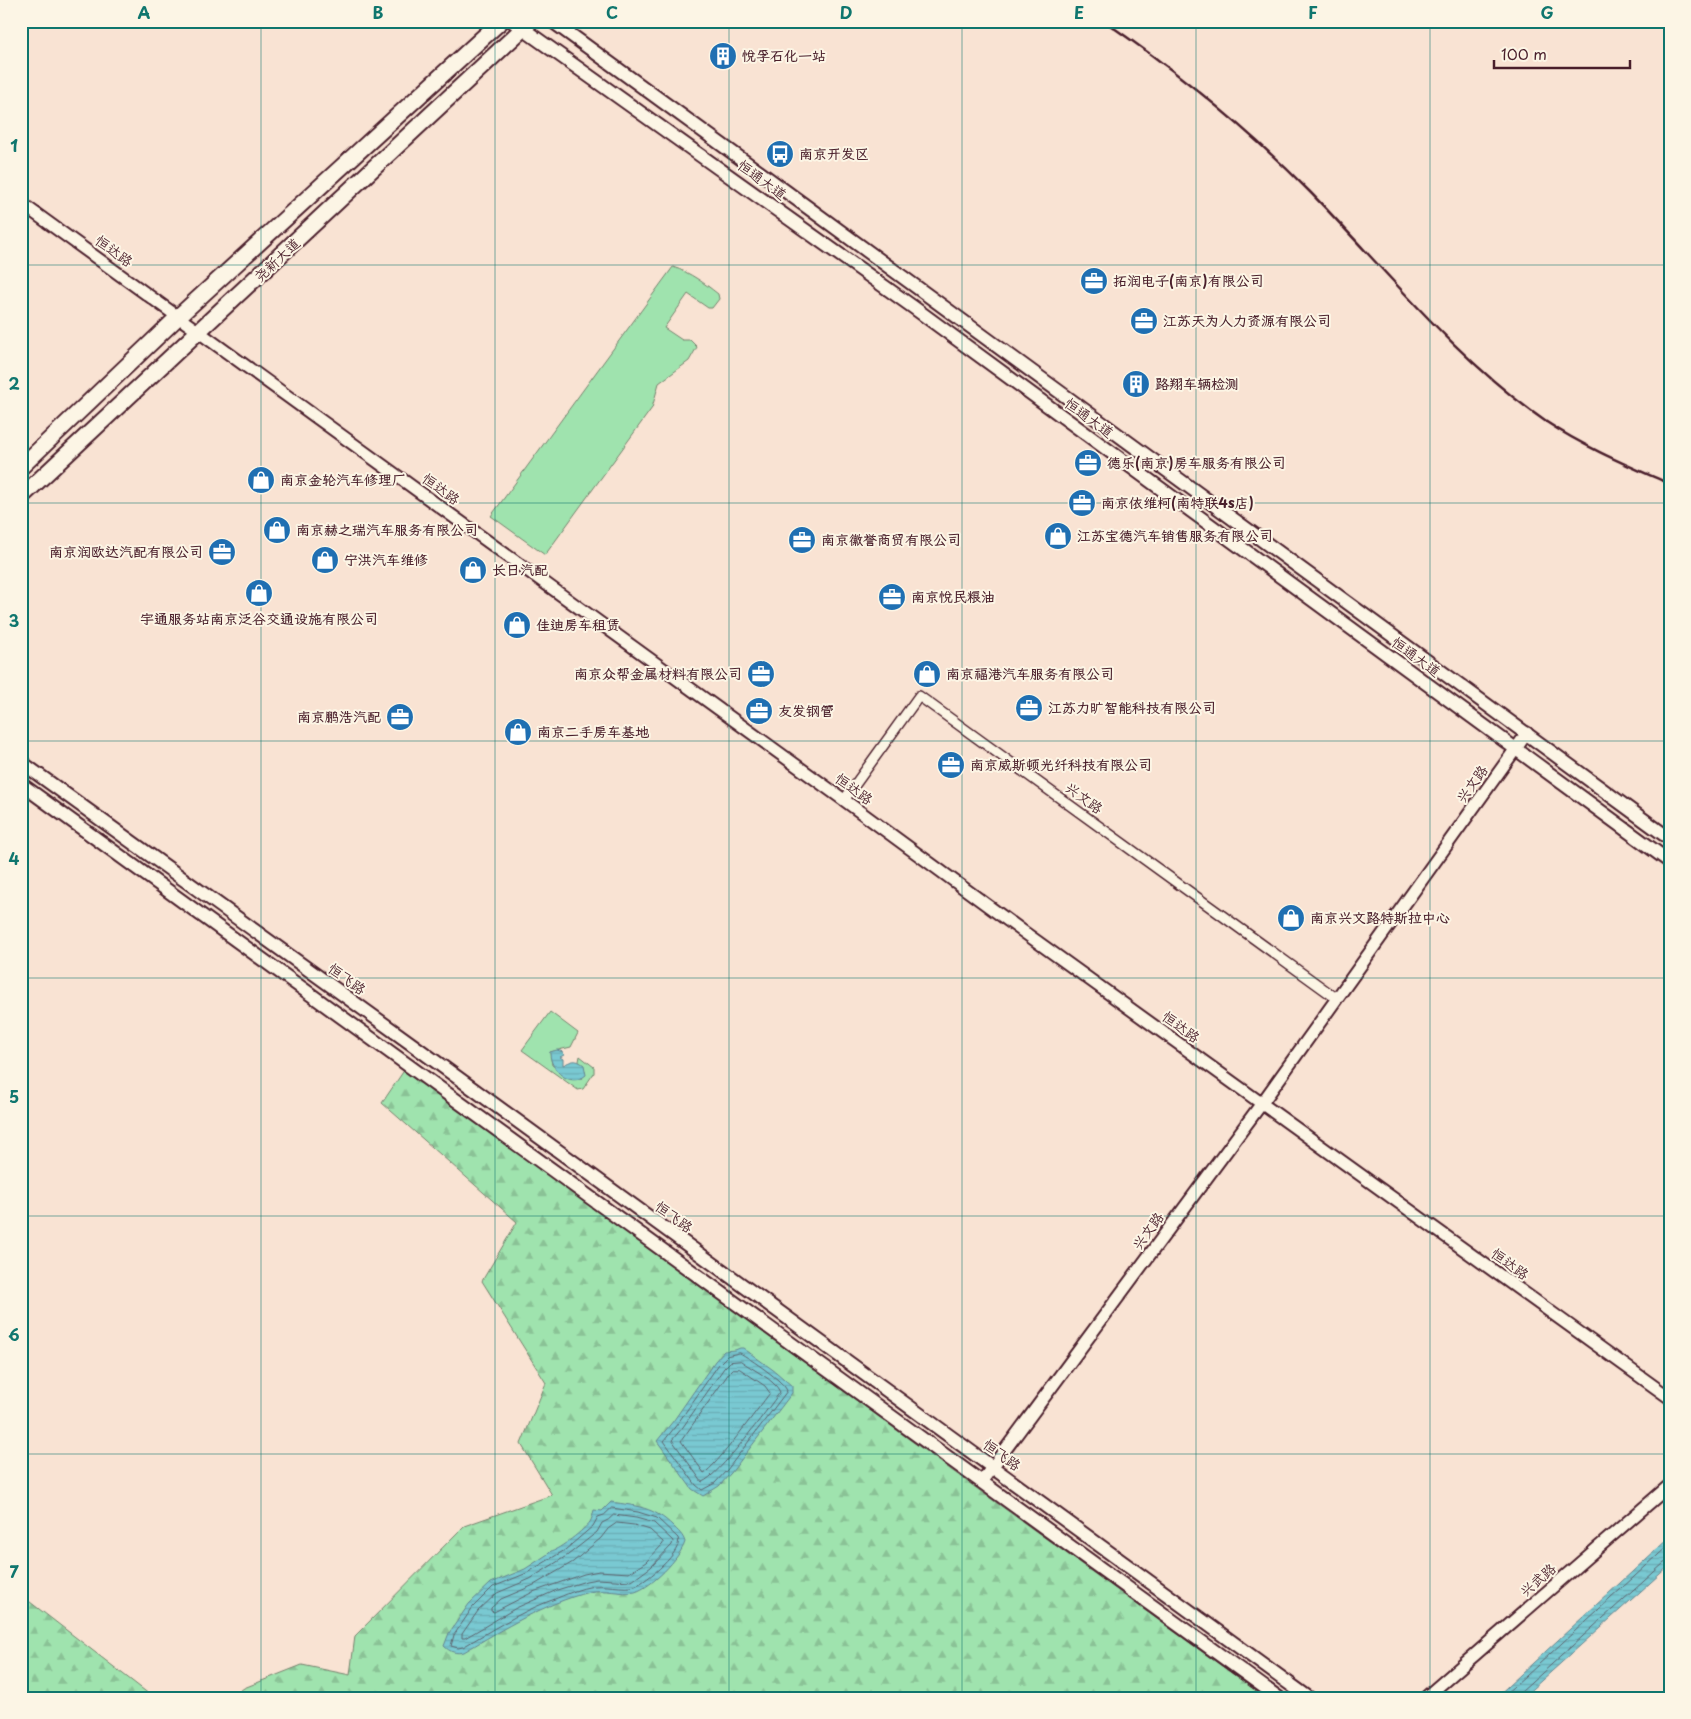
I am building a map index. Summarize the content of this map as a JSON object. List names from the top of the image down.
{
  "streets": {
    "main road": ["恒通大道", "尧新大道", "恒飞路"],
    "street": ["恒达路", "兴文路", "兴武路"]
  },
  "crossings": [
    ["恒通大道", "尧新大道"],
    ["恒通大道", "兴文路"],
    ["恒达路", "尧新大道"],
    ["恒达路", "兴文路"],
    ["兴文路", "恒飞路"]
  ],
  "places": {
    "building": ["悦孚石化一站", "路翔车辆检测"],
    "bus stop": ["南京开发区"],
    "office": [
      "拓润电子(南京)有限公司",
      "江苏天为人力资源有限公司",
      "德乐(南京)房车服务有限公司",
      "南京依维柯(南特联4s店)",
      "南京徽誉商贸有限公司",
      "南京润欧达汽配有限公司",
      "南京悦民粮油",
      "南京众帮金属材料有限公司",
      "江苏力旷智能科技有限公司",
      "友发钢管",
      "南京鹏浩汽配",
      "南京威斯顿光纤科技有限公司"
    ],
    "shop": [
      "南京金轮汽车修理厂",
      "南京赫之瑞汽车服务有限公司",
      "江苏宝德汽车销售服务有限公司",
      "宁洪汽车维修",
      "长日汽配",
      "宇通服务站南京泛谷交通设施有限公司",
      "佳迪房车租赁",
      "南京福港汽车服务有限公司",
      "南京二手房车基地",
      "南京兴文路特斯拉中心"
    ]
  },
  "scale_bar": "100 m",
  "grid": {
    "columns": [
      "A",
      "B",
      "C",
      "D",
      "E",
      "F",
      "G"
    ],
    "rows": [
      "1",
      "2",
      "3",
      "4",
      "5",
      "6",
      "7"
    ]
  }
}
